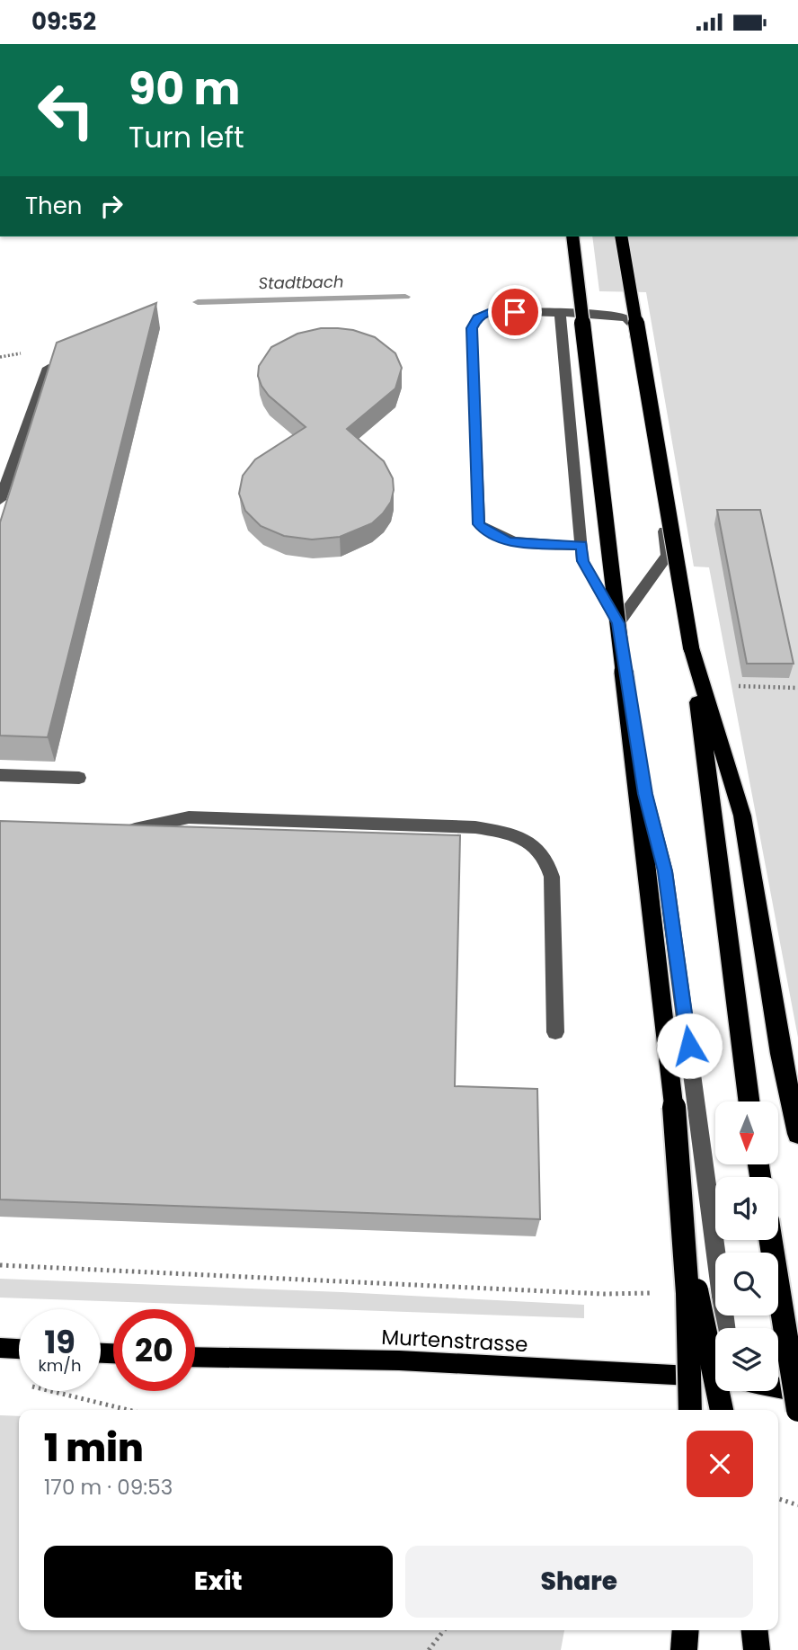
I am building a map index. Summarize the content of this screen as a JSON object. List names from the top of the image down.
{
  "streets": {
    "main road": ["Murtenstrasse"]
  },
  "water": ["Stadtbach"],
  "north": "bottom",
  "page": {
    "status": "09:52",
    "turn": ["90 m", "Turn left"],
    "then": "Then",
    "speed": "19 km/h",
    "limit": "20",
    "heading": ["1 min", "170 m · 09:53"],
    "buttons": ["Exit", "Share"]
  }
}
